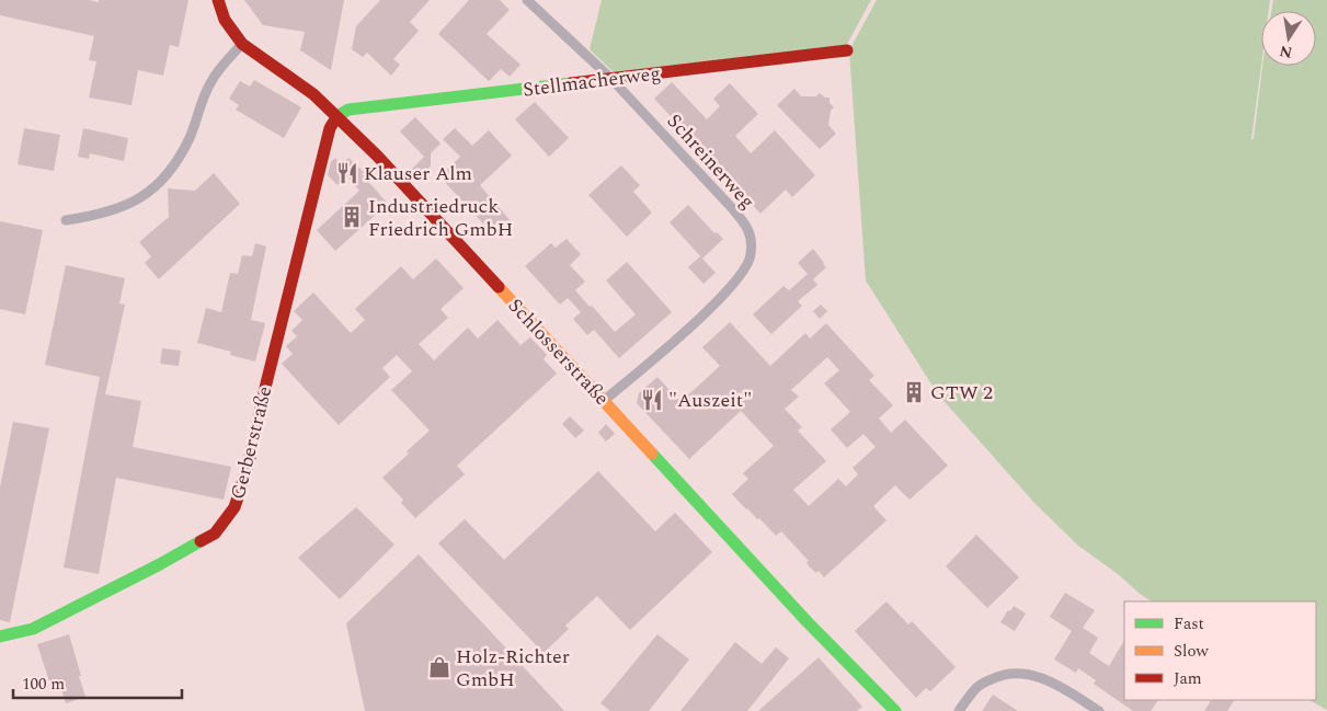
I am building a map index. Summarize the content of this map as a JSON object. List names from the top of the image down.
{
  "streets": {
    "street": [
      "Stellmacherweg",
      "Schreinerweg",
      "Schlosserstraße",
      "Gerberstraße"
    ]
  },
  "crossings": [
    ["Stellmacherweg", "Schreinerweg"],
    ["Stellmacherweg", "Schlosserstraße"],
    ["Stellmacherweg", "Gerberstraße"],
    ["Schreinerweg", "Schlosserstraße"],
    ["Schlosserstraße", "Gerberstraße"]
  ],
  "places": {
    "restaurant": ["Klauser Alm", "\"Auszeit\""],
    "building": ["Industriedruck Friedrich GmbH", "GTW 2"],
    "shop": ["Holz-Richter GmbH"]
  },
  "legend": ["Fast", "Slow", "Jam"],
  "scale_bar": "100 m",
  "north": "bottom"
}
